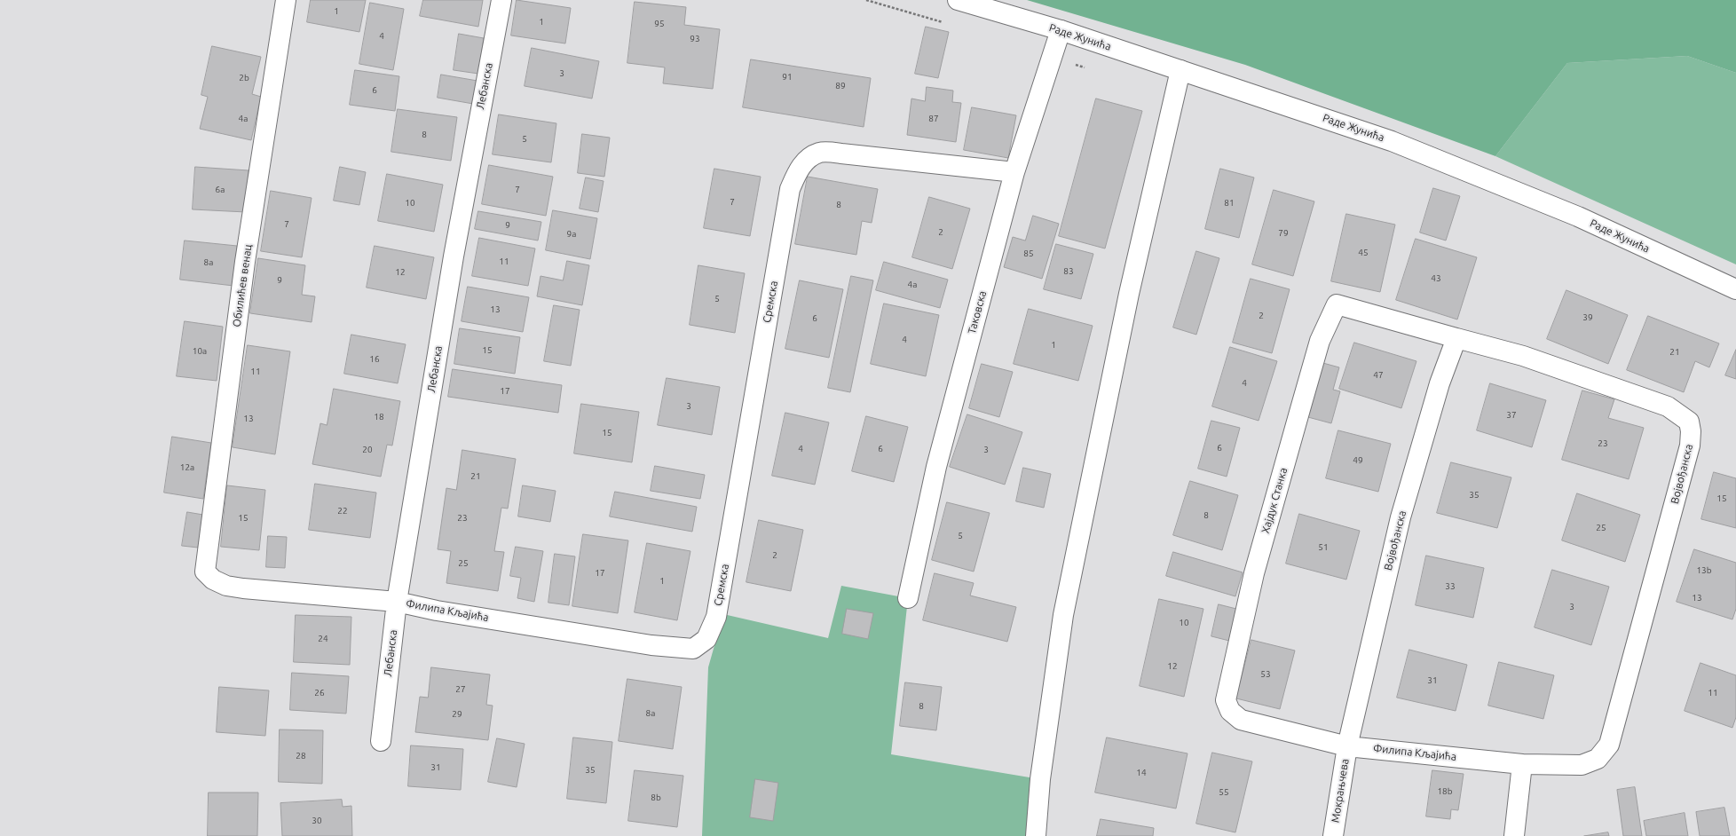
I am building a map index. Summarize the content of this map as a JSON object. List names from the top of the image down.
{
  "streets": {
    "street": [
      "Раде Жунића",
      "Лебанска",
      "Обилићев венац",
      "Сремска",
      "Таковска",
      "Војвођанска",
      "Хајдук Станка",
      "Филипа Кљајића",
      "Мокрањчева"
    ]
  },
  "crossings": [
    ["Раде Жунића", "Таковска"],
    ["Лебанска", "Филипа Кљајића"],
    ["Обилићев венац", "Филипа Кљајића"],
    ["Сремска", "Таковска"],
    ["Сремска", "Филипа Кљајића"],
    ["Војвођанска", "Хајдук Станка"],
    ["Војвођанска", "Филипа Кљајића"],
    ["Војвођанска", "Мокрањчева"],
    ["Хајдук Станка", "Филипа Кљајића"],
    ["Филипа Кљајића", "Мокрањчева"]
  ],
  "house_numbers": [
    "1",
    "1",
    "95",
    "4",
    "93",
    "3",
    "91",
    "2b",
    "89",
    "6",
    "4a",
    "87",
    "8",
    "5",
    "6a",
    "7",
    "7",
    "10",
    "81",
    "8",
    "7",
    "9",
    "2",
    "79",
    "9a",
    "45",
    "85",
    "11",
    "8a",
    "83",
    "12",
    "43",
    "9",
    "4a",
    "5",
    "13",
    "2",
    "39",
    "6",
    "4",
    "1",
    "15",
    "10a",
    "21",
    "16",
    "11",
    "47",
    "4",
    "17",
    "3",
    "37",
    "18",
    "13",
    "15",
    "23",
    "6",
    "4",
    "6",
    "20",
    "3",
    "49",
    "12a",
    "21",
    "35",
    "15",
    "22",
    "8",
    "15",
    "23",
    "25",
    "5",
    "51",
    "2",
    "25",
    "13b",
    "17",
    "1",
    "33",
    "13",
    "3",
    "10",
    "24",
    "12",
    "53",
    "31",
    "27",
    "26",
    "11",
    "8",
    "8a",
    "29",
    "28",
    "31",
    "35",
    "14",
    "18b",
    "55",
    "8b",
    "30"
  ]
}
